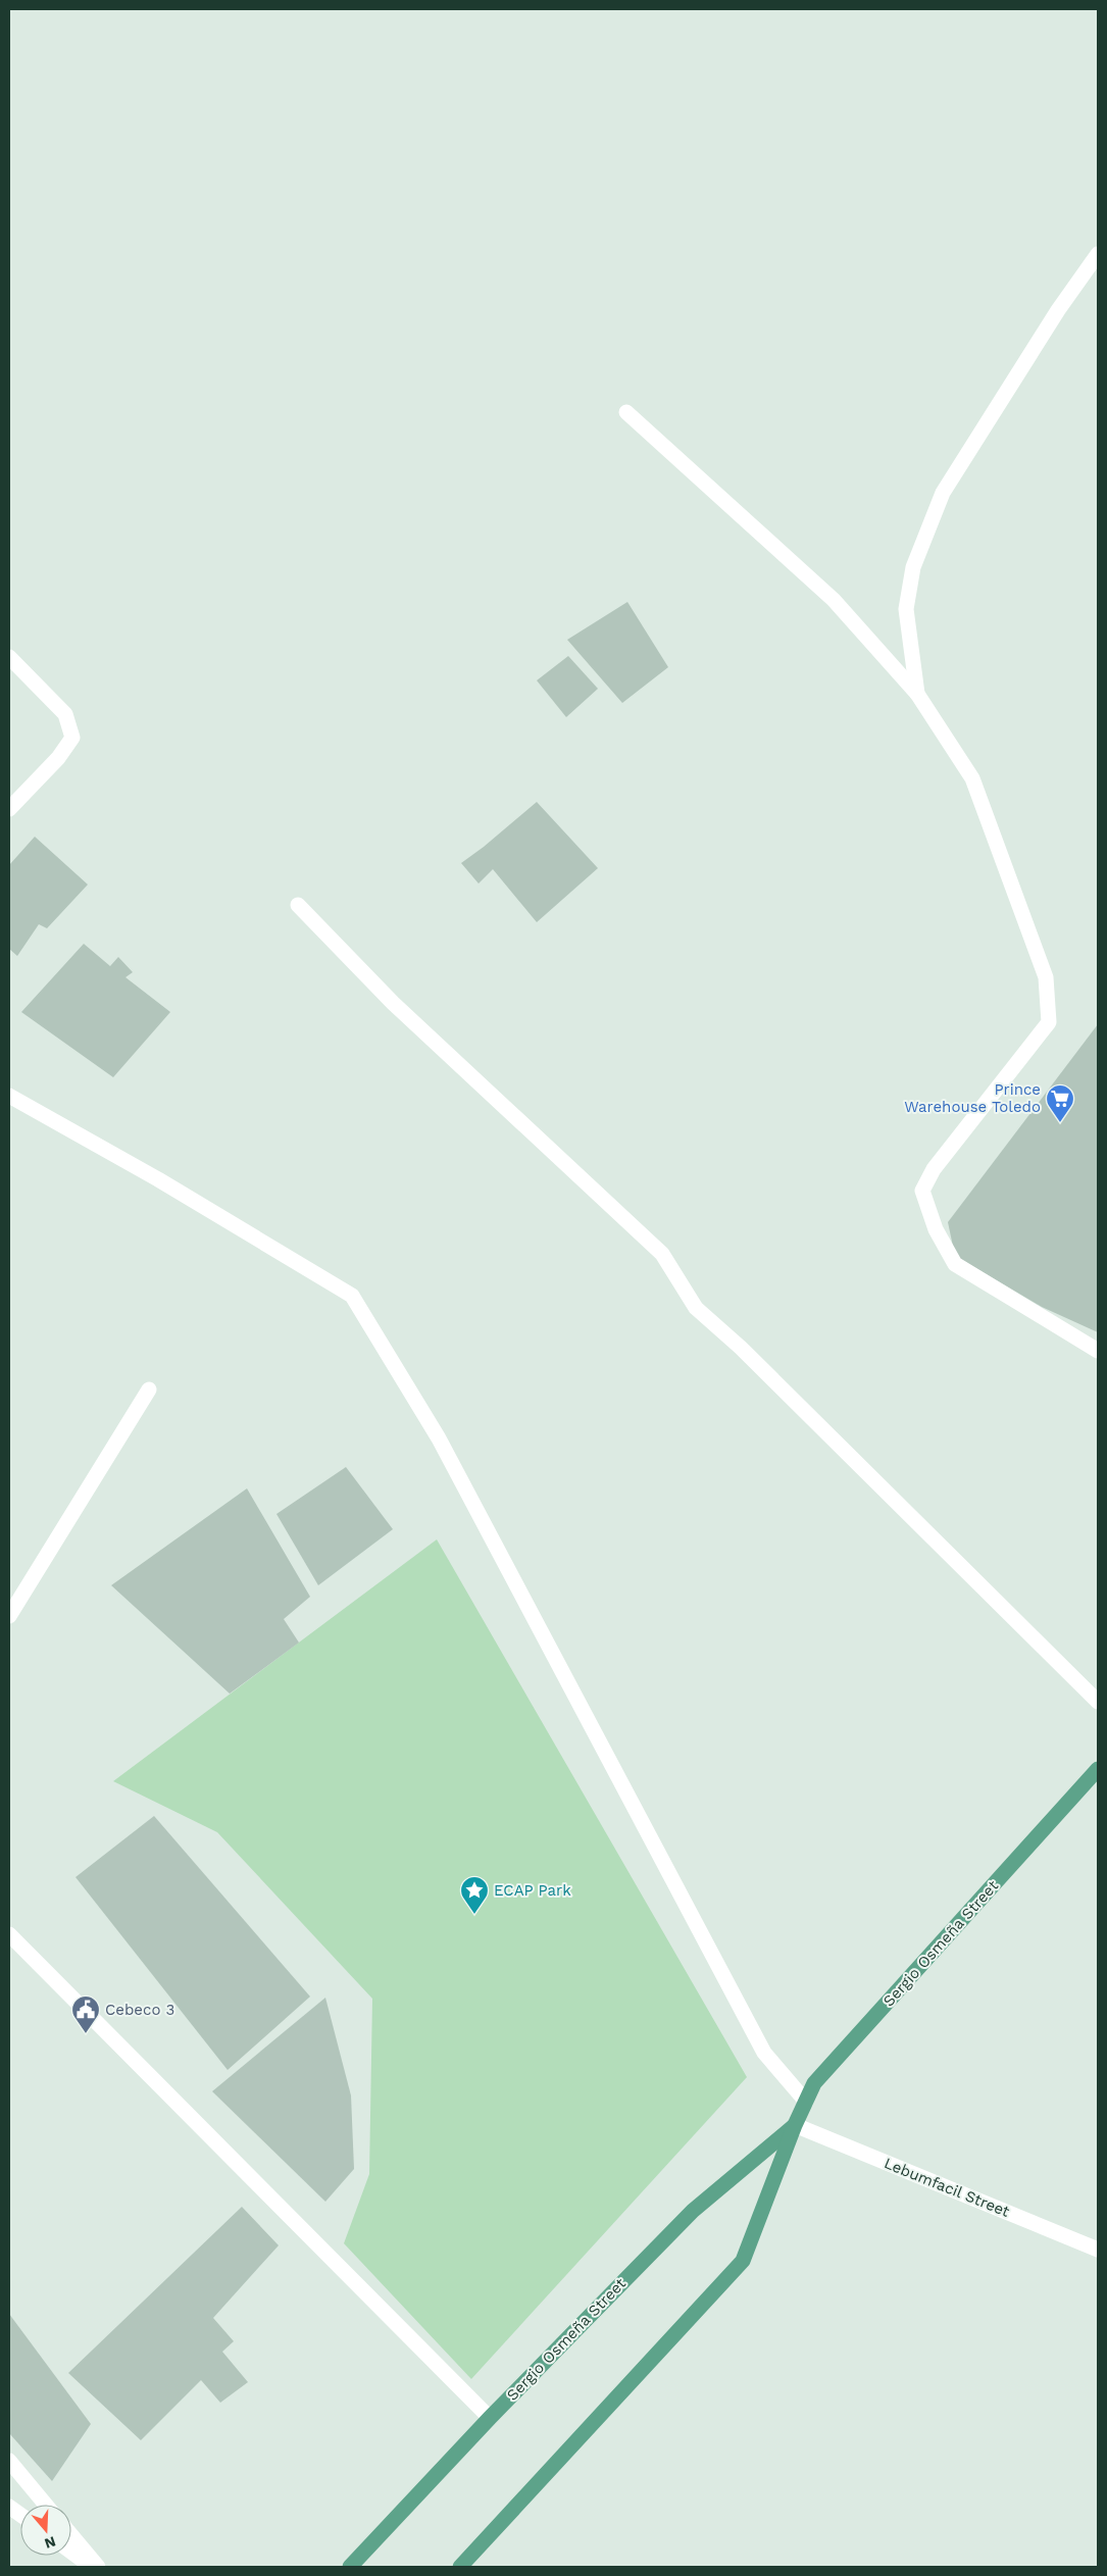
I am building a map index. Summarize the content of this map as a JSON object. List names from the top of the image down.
{
  "streets": {
    "main road": ["Sergio Osmeña Street"],
    "street": ["Lebumfacil Street"]
  },
  "crossings": [
    ["Sergio Osmeña Street", "Lebumfacil Street"]
  ],
  "places": {
    "supermarket": ["Prince Warehouse Toledo"],
    "place": ["ECAP Park"],
    "public building": ["Cebeco 3"]
  },
  "north": "bottom"
}
